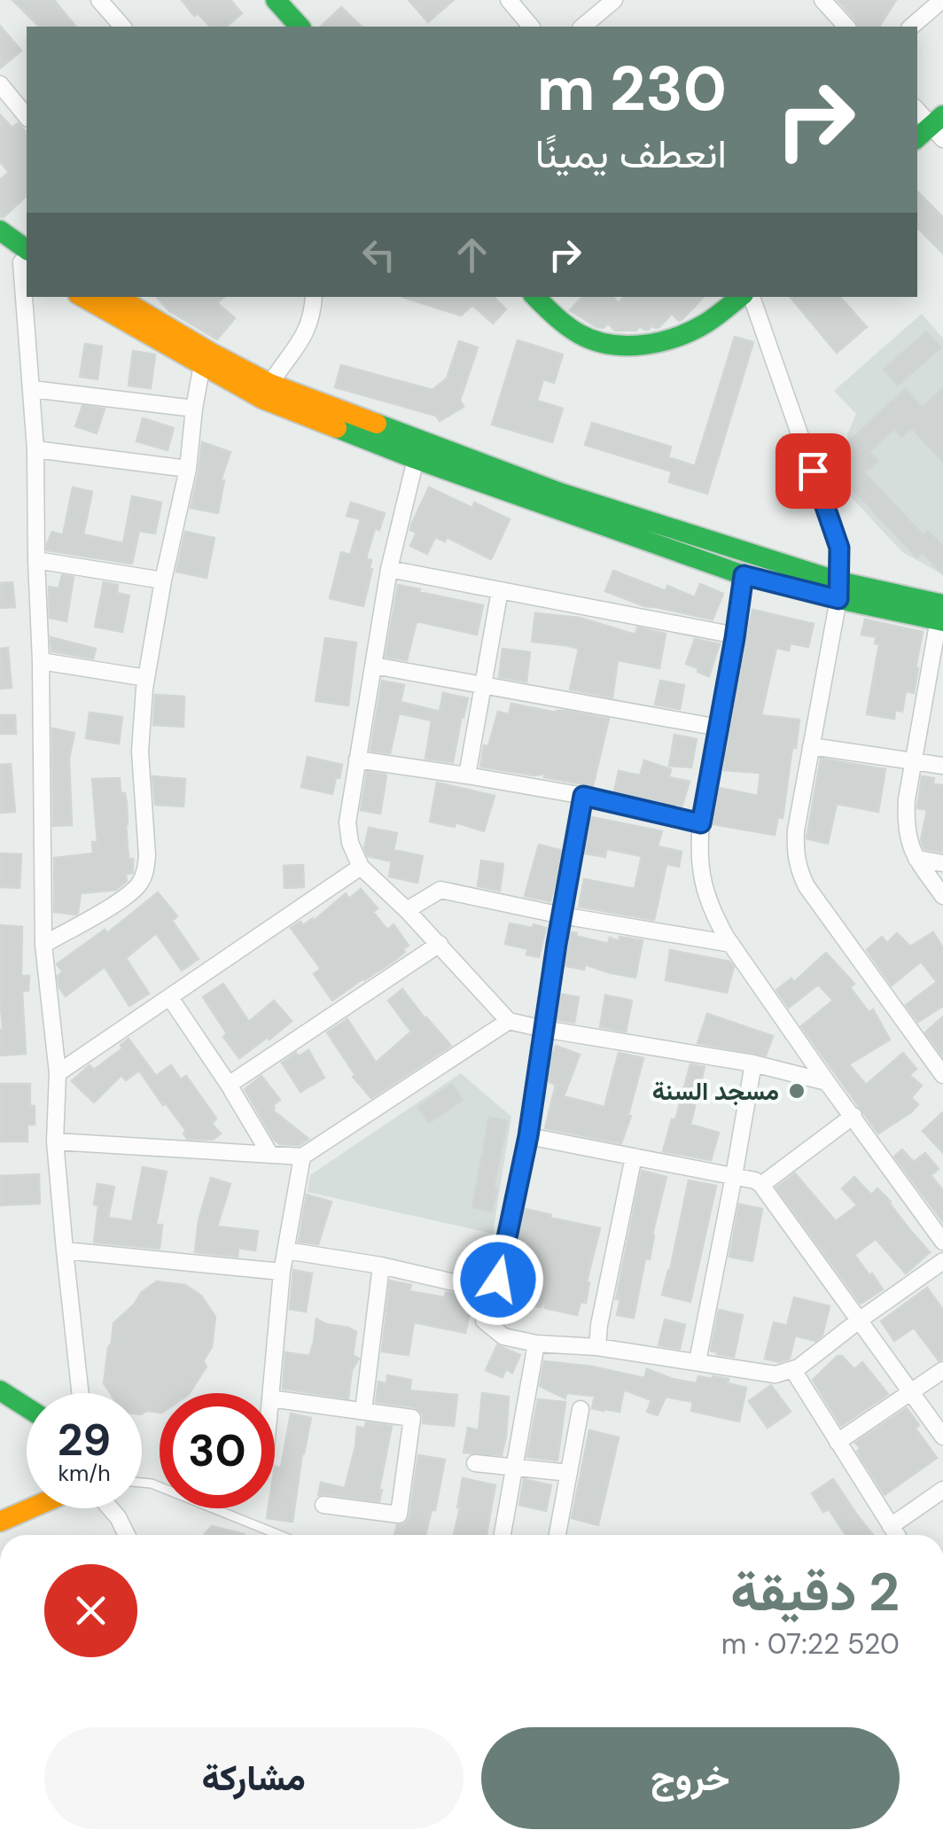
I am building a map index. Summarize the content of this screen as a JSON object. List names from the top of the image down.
{
  "places": ["مسجد السنة"],
  "page": {
    "turn": ["230 m", "انعطف يمينًا"],
    "speed": "29 km/h",
    "limit": "30",
    "heading": ["2 دقيقة", "520 m · 07:22"],
    "buttons": ["خروج", "مشاركة"]
  }
}
